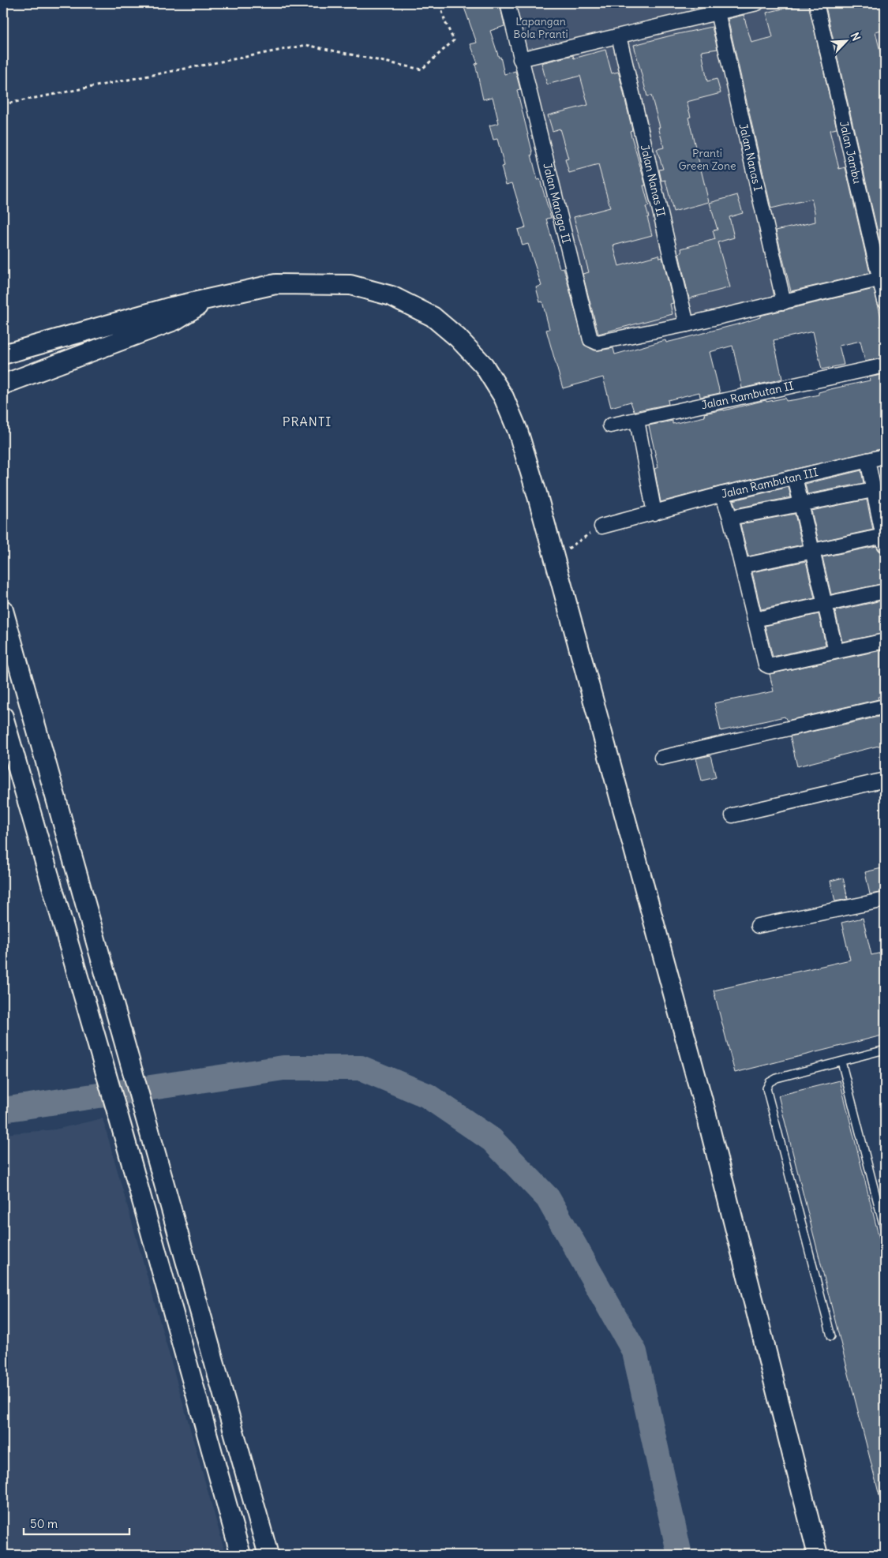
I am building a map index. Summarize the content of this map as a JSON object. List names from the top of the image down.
{
  "streets": {
    "street": [
      "Jalan Jambu",
      "Jalan Nanas I",
      "Jalan Nanas II",
      "Jalan Mangga II",
      "Jalan Rambutan II",
      "Jalan Rambutan III"
    ]
  },
  "crossings": [
    ["Jalan Nanas II", "Jalan Mangga II"]
  ],
  "districts": ["PRANTI"],
  "parks": ["Lapangan Bola Pranti", "Pranti Green Zone"],
  "scale_bar": "50 m",
  "north": "top right"
}
